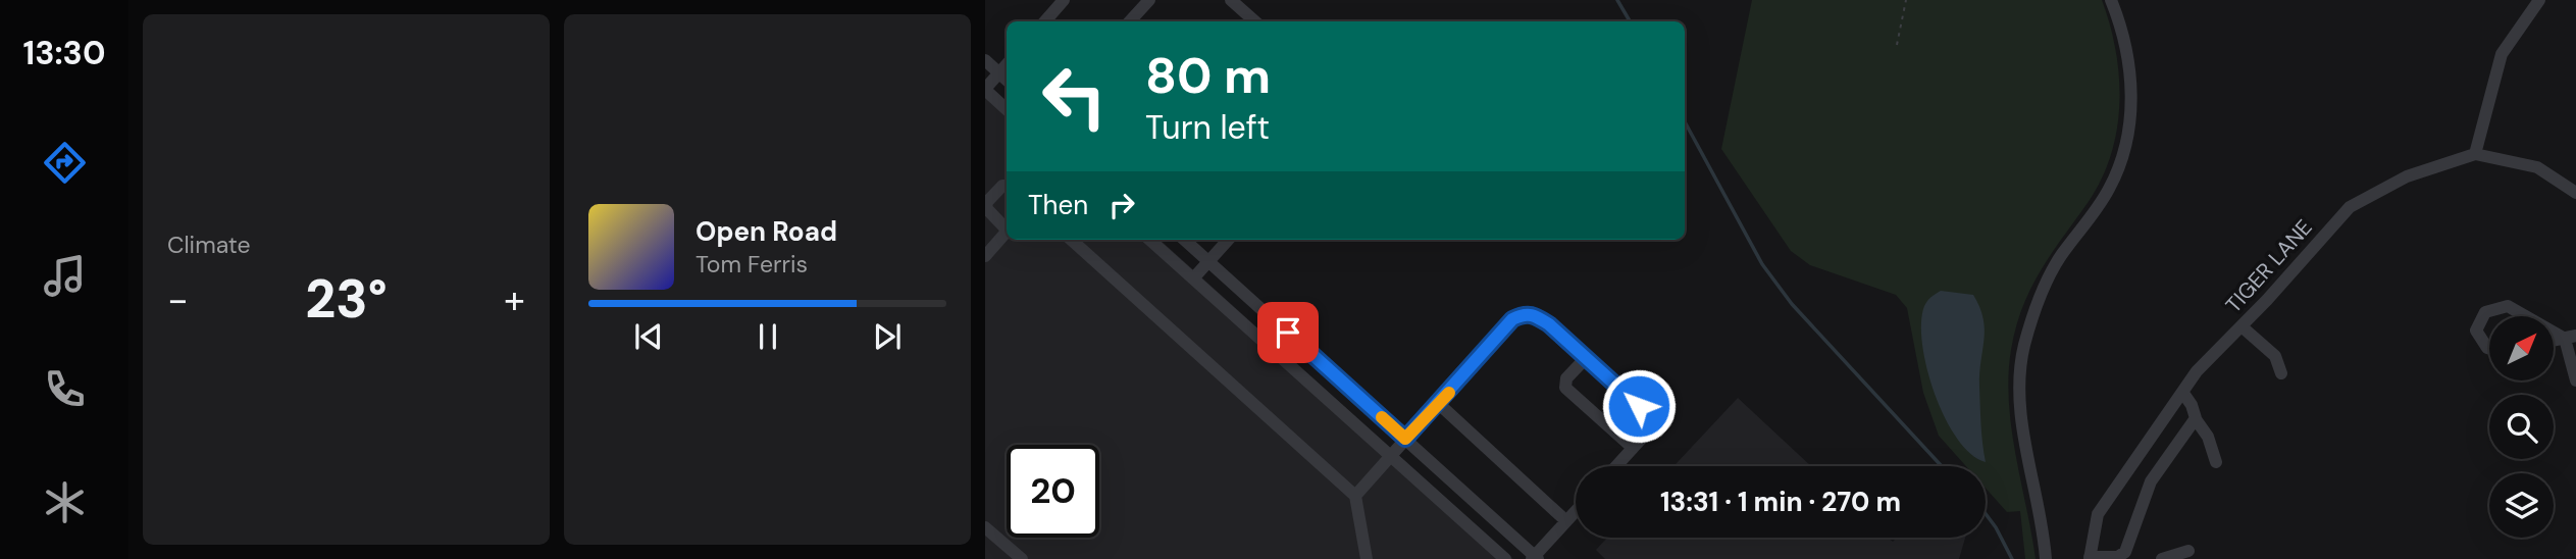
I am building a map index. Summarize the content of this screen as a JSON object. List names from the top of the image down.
{
  "streets": {
    "street": ["TIGER LANE"]
  },
  "north": "top right",
  "page": {
    "tabs": "13:30",
    "tile": "Climate",
    "turn": ["80 m", "Turn left"],
    "then": "Then",
    "song": ["Open Road", "Tom Ferris"],
    "heat": ["−", "23°", "+"],
    "limit": "20",
    "trip": "13:31 · 1 min · 270 m"
  }
}
